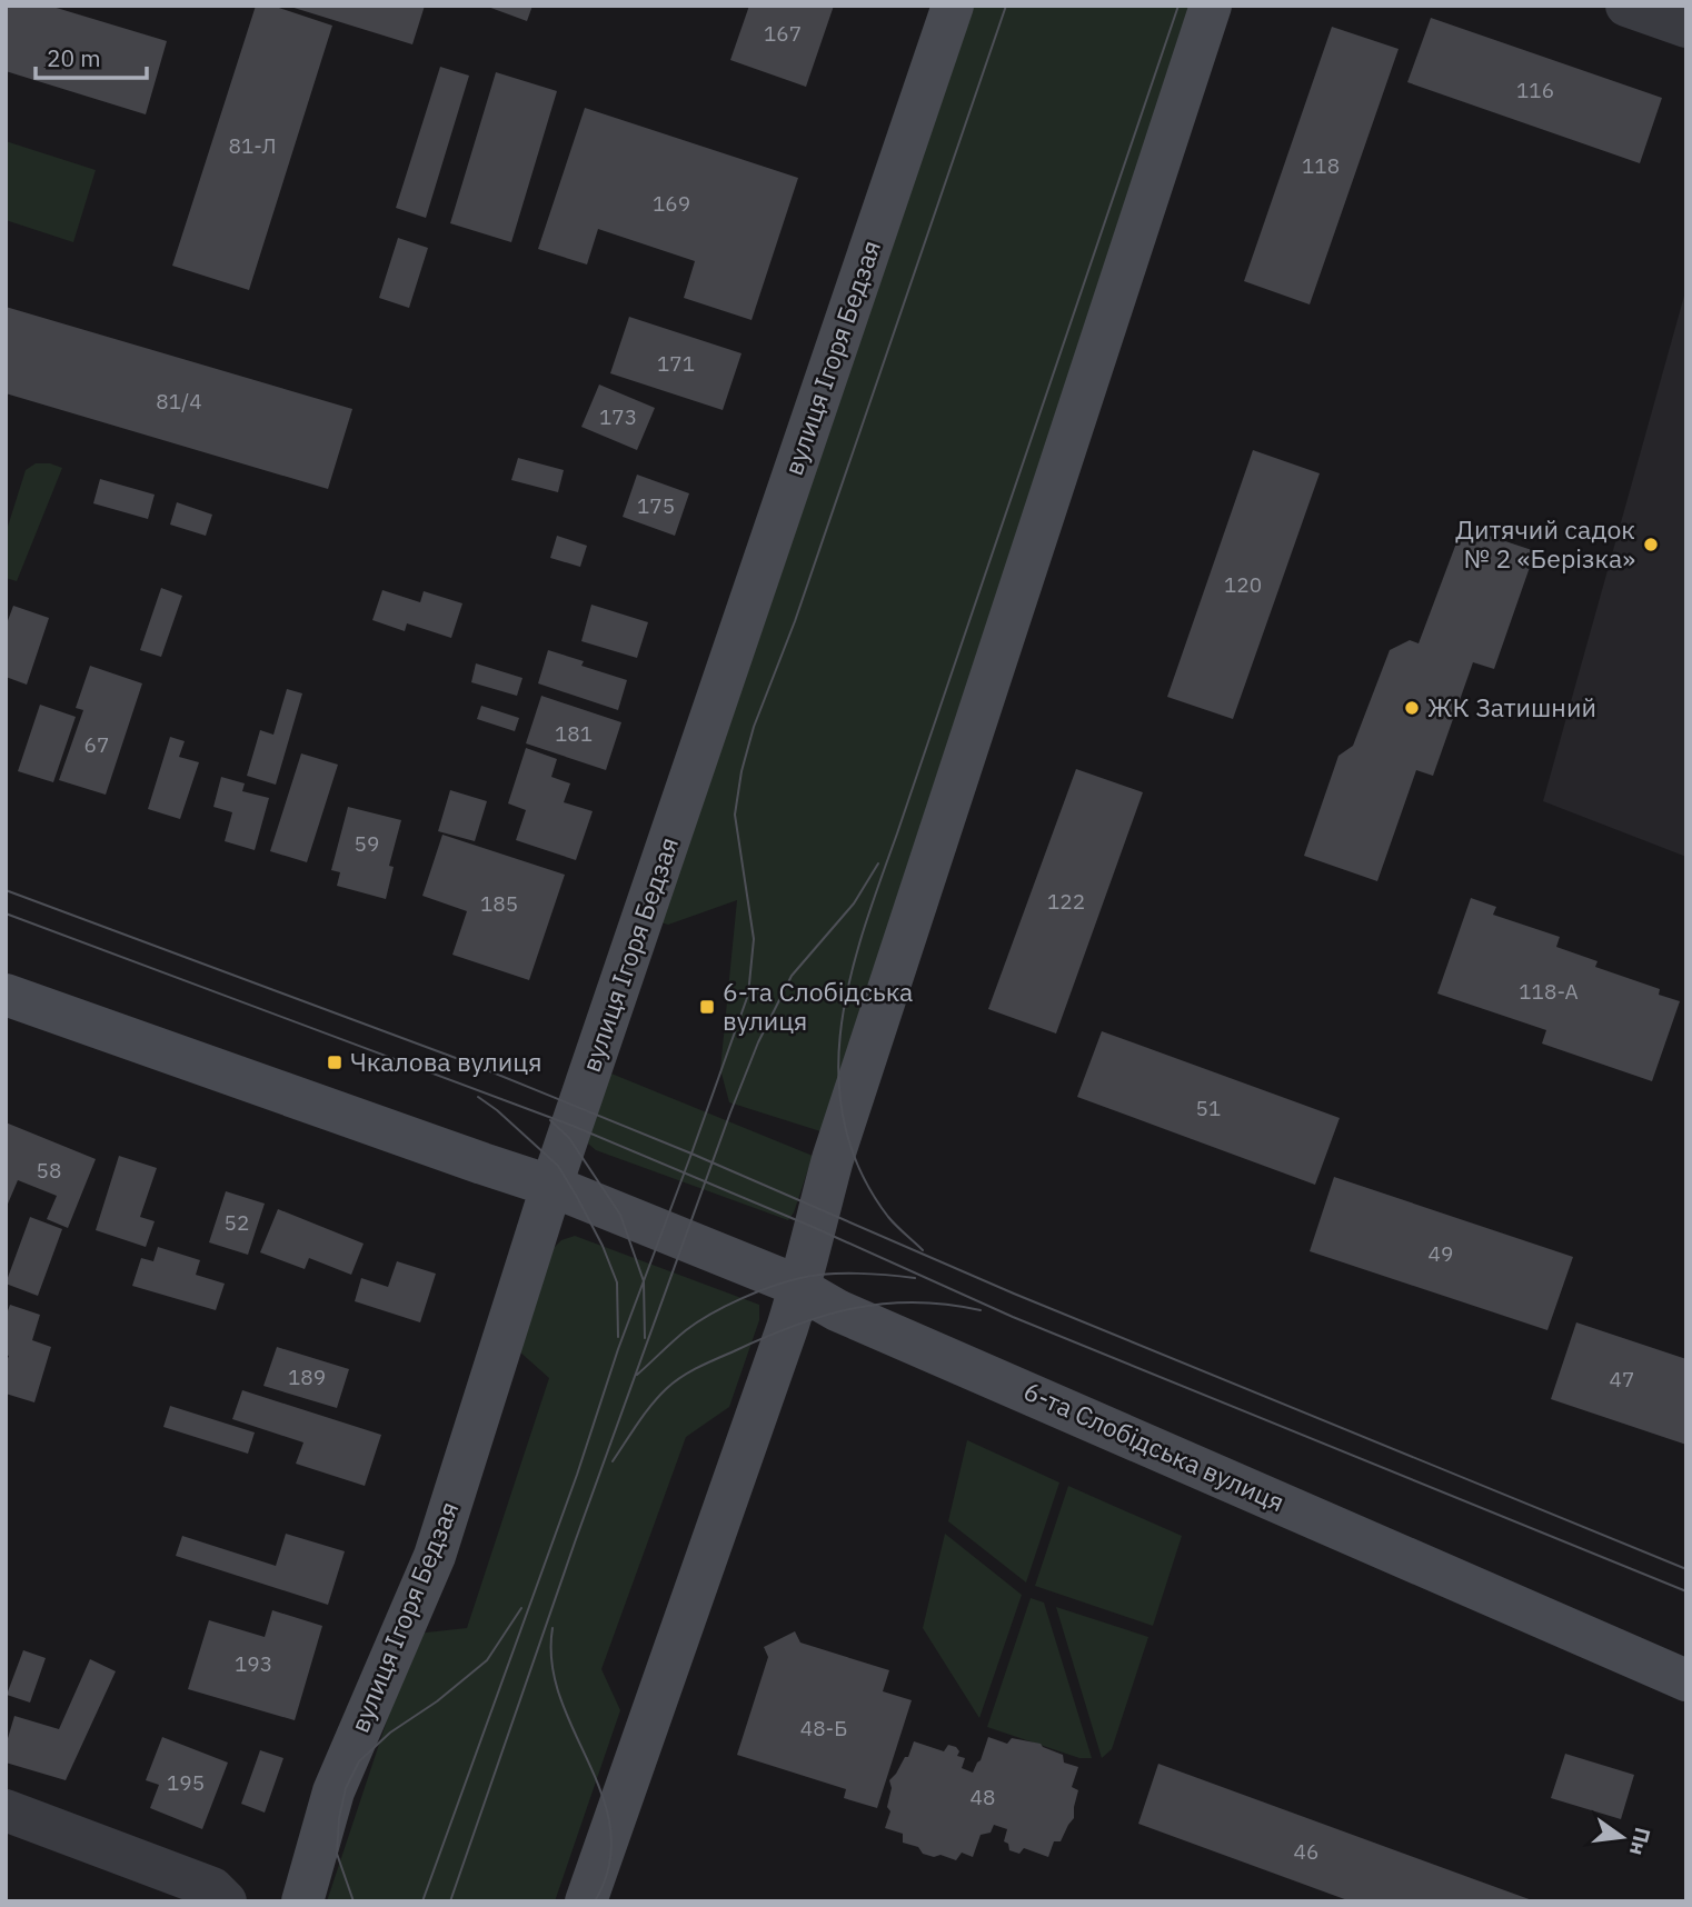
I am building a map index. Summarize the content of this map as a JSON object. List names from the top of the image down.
{
  "streets": {
    "street": ["вулиця Ігоря Бедзая", "6-та Слобідська вулиця"]
  },
  "crossings": [
    ["вулиця Ігоря Бедзая", "6-та Слобідська вулиця"]
  ],
  "places": {
    "other": ["Дитячий садок № 2 «Берізка»", "ЖК Затишний"],
    "transit": ["6-та Слобідська вулиця", "Чкалова вулиця"]
  },
  "house_numbers": [
    "167",
    "116",
    "81-Л",
    "118",
    "169",
    "171",
    "81/4",
    "173",
    "175",
    "120",
    "181",
    "67",
    "59",
    "122",
    "185",
    "118-А",
    "51",
    "58",
    "52",
    "49",
    "189",
    "47",
    "193",
    "48-Б",
    "195",
    "48",
    "46"
  ],
  "scale_bar": "20 m",
  "north": "right"
}
